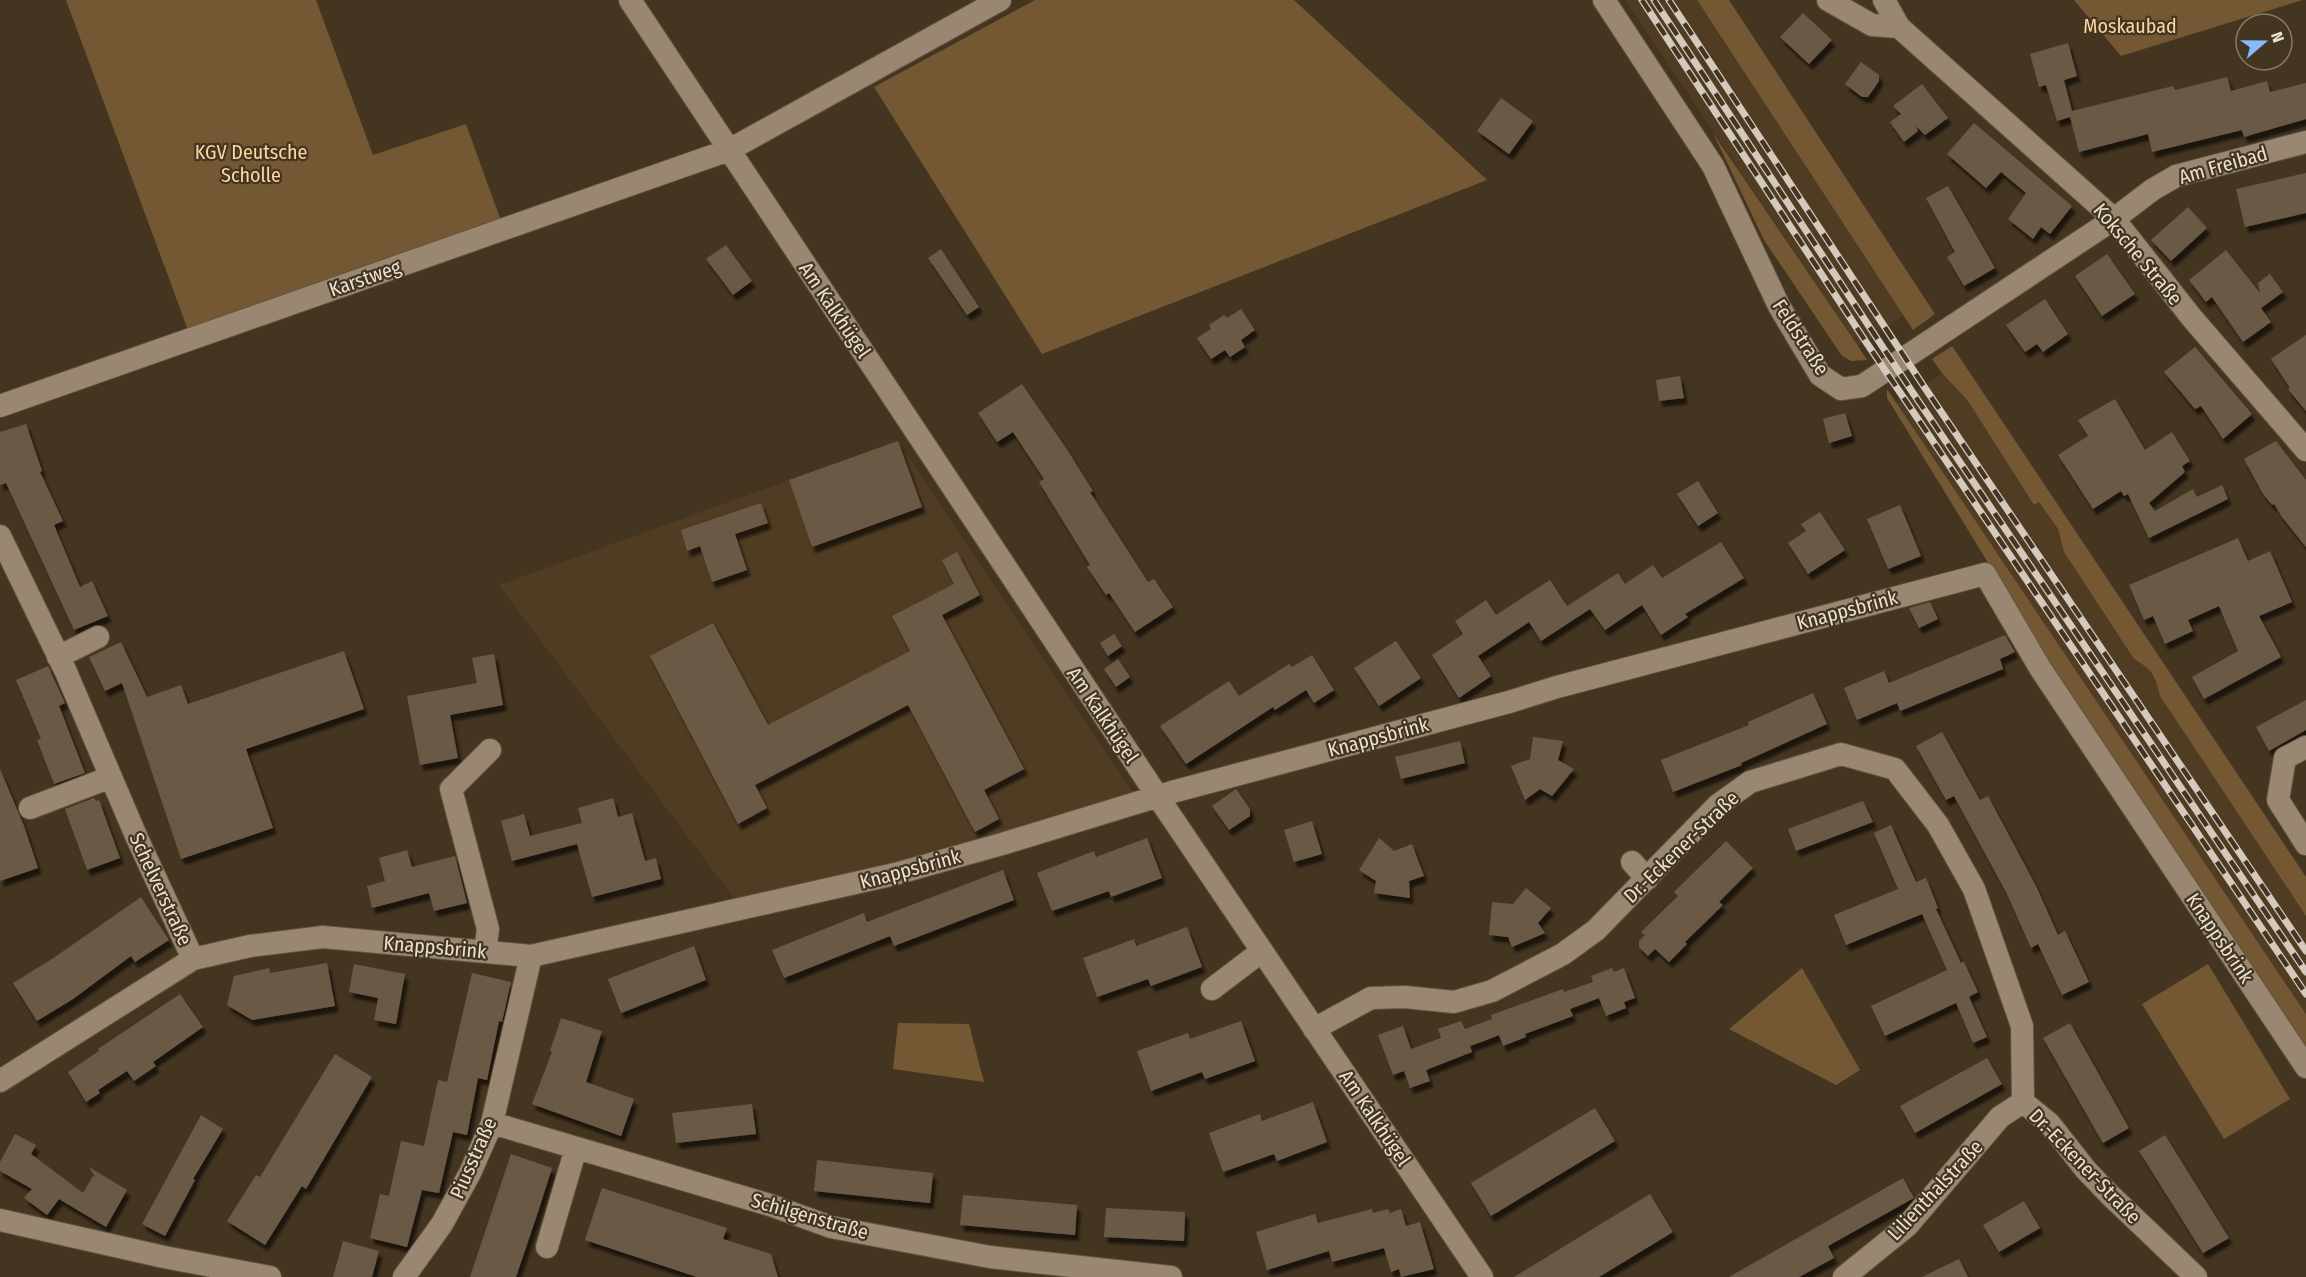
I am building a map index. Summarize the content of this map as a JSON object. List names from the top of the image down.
{
  "streets": {
    "street": [
      "Am Freibad",
      "Koksche Straße",
      "Karstweg",
      "Am Kalkhügel",
      "Feldstraße",
      "Knappsbrink",
      "Dr.-Eckener-Straße",
      "Schelverstraße",
      "Piusstraße",
      "Lilienthalstraße",
      "Schilgenstraße"
    ]
  },
  "crossings": [
    ["Am Freibad", "Koksche Straße"],
    ["Am Freibad", "Feldstraße"],
    ["Koksche Straße", "Feldstraße"],
    ["Karstweg", "Am Kalkhügel"],
    ["Am Kalkhügel", "Knappsbrink"],
    ["Am Kalkhügel", "Dr.-Eckener-Straße"],
    ["Knappsbrink", "Schelverstraße"],
    ["Knappsbrink", "Piusstraße"],
    ["Dr.-Eckener-Straße", "Lilienthalstraße"],
    ["Piusstraße", "Schilgenstraße"]
  ],
  "parks": ["Moskaubad", "KGV Deutsche Scholle"],
  "north": "right"
}
